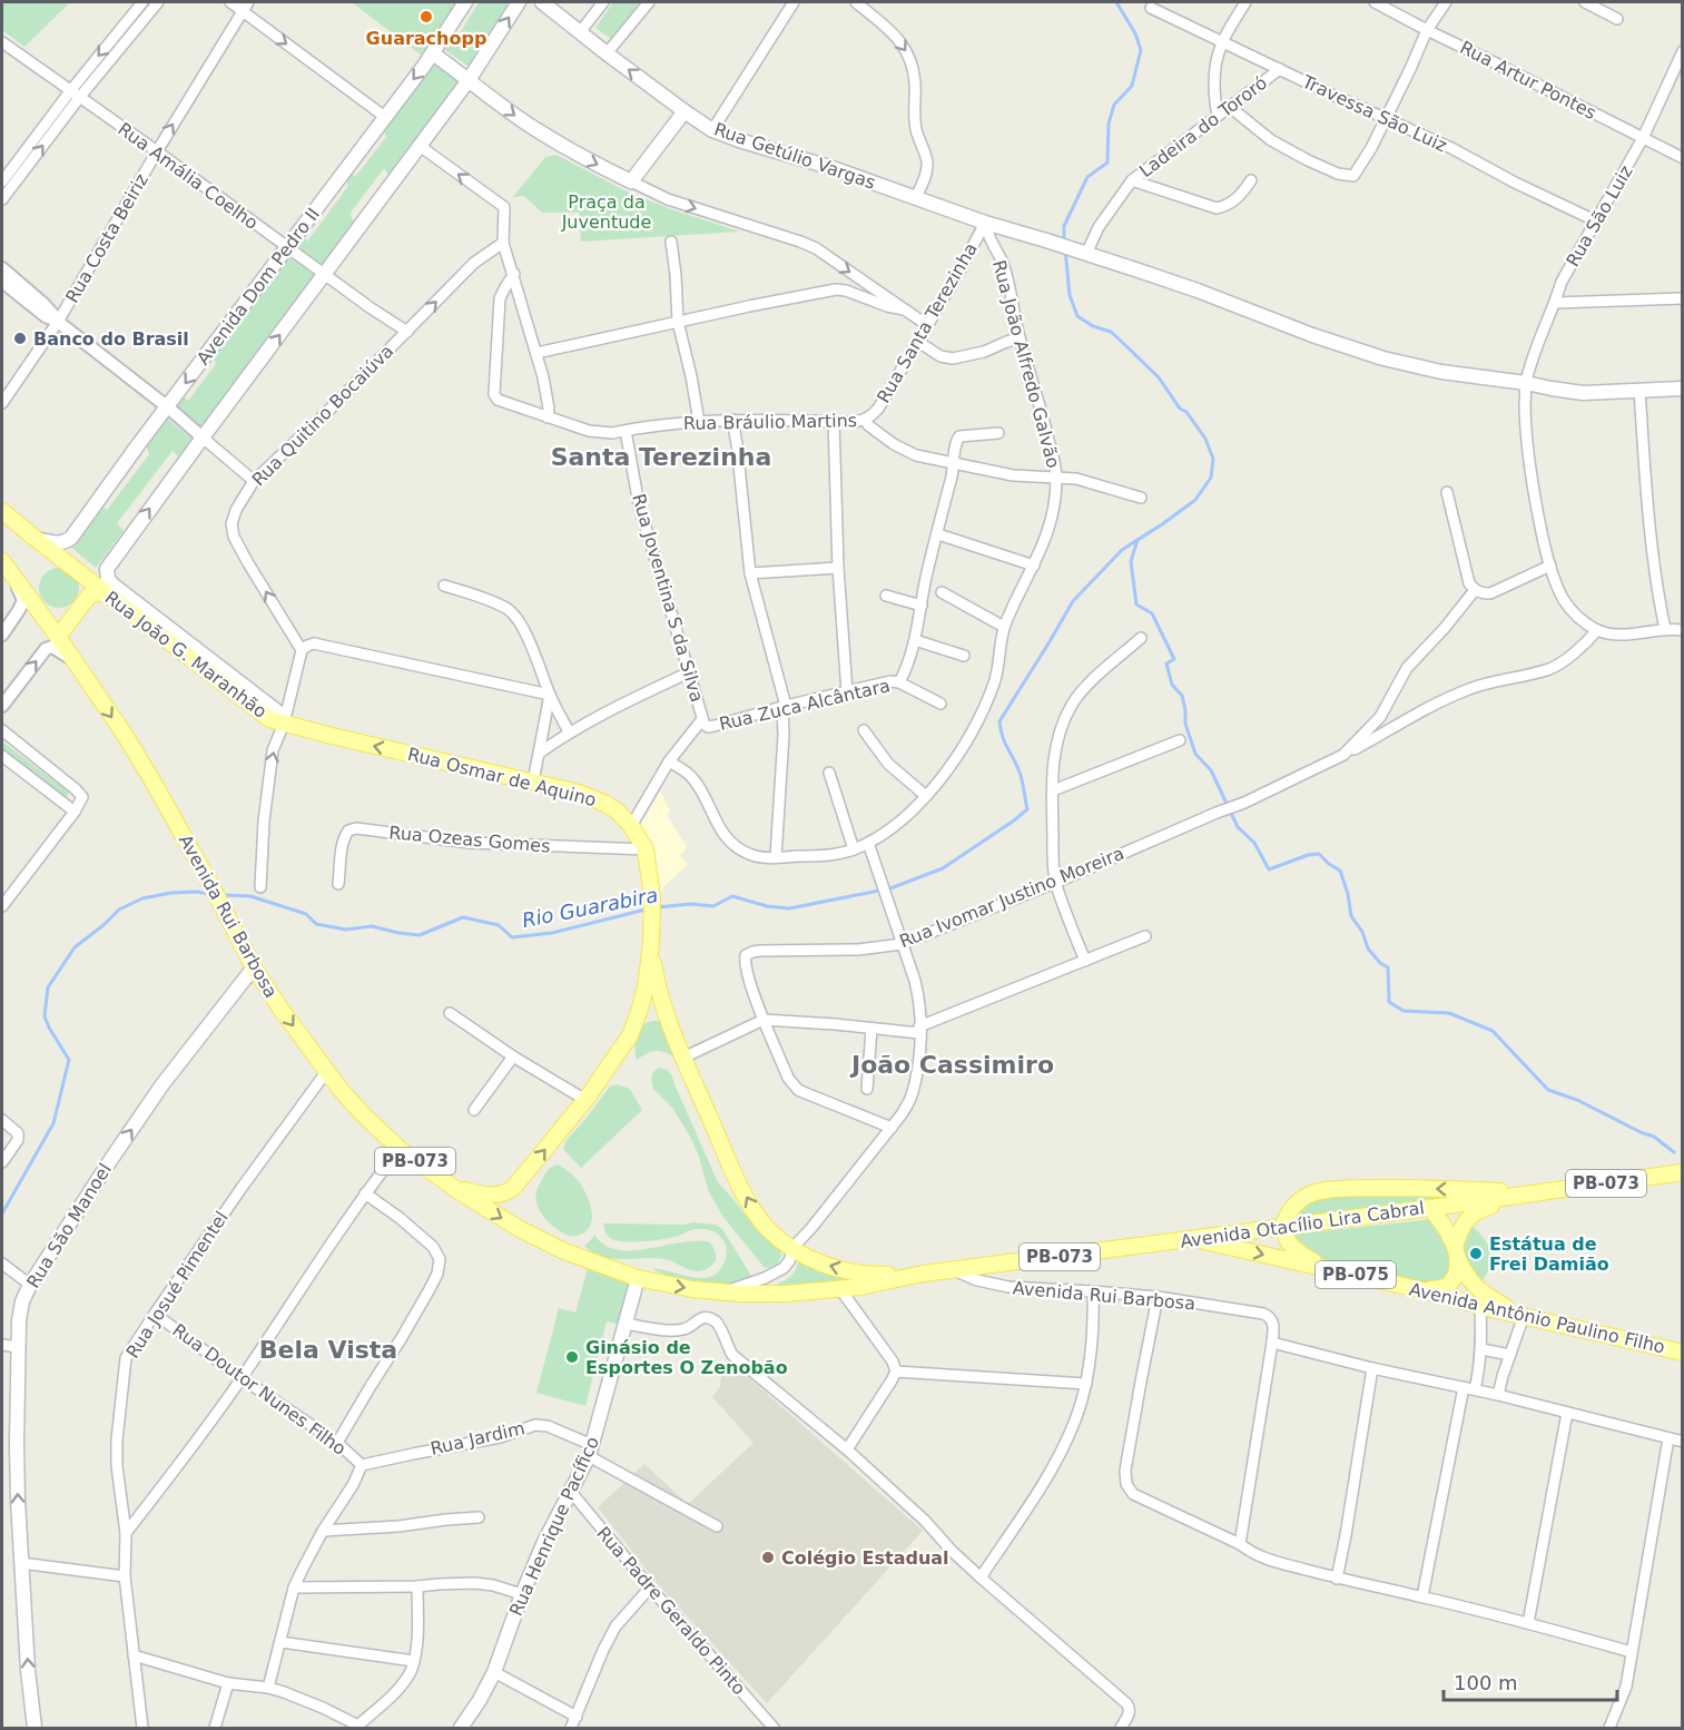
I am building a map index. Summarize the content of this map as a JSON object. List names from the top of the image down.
{
  "streets": {
    "main road": [
      "Rua Getúlio Vargas",
      "Avenida Dom Pedro II",
      "Rua João G. Maranhão",
      "Rua Osmar de Aquino",
      "Avenida Rui Barbosa",
      "PB-073",
      "Avenida Otacílio Lira Cabral",
      "Rua São Manoel",
      "PB-075",
      "Avenida Antônio Paulino Filho",
      "Rua Henrique Pacífico"
    ],
    "street": [
      "Rua Artur Pontes",
      "Travessa São Luiz",
      "Ladeira do Tororó",
      "Rua Amália Coelho",
      "Rua São Luiz",
      "Rua Costa Beiriz",
      "Rua Santa Terezinha",
      "Rua João Alfredo Galvão",
      "Rua Quitino Bocaiúva",
      "Rua Bráulio Martins",
      "Rua Joventina S da Silva",
      "Rua Zuca Alcântara",
      "Rua Ozeas Gomes",
      "Rua Ivomar Justino Moreira",
      "Rua Josué Pimentel",
      "Rua Doutor Nunes Filho",
      "Rua Jardim",
      "Rua Padre Geraldo Pinto"
    ]
  },
  "crossings": [
    ["Rua Artur Pontes", "Rua São Luiz"],
    ["Travessa São Luiz", "Ladeira do Tororó"],
    ["Travessa São Luiz", "Rua São Luiz"],
    ["Ladeira do Tororó", "Rua Getúlio Vargas"],
    ["Rua Getúlio Vargas", "Rua São Luiz"],
    ["Rua Getúlio Vargas", "Rua Santa Terezinha"],
    ["Rua Getúlio Vargas", "Rua João Alfredo Galvão"],
    ["Rua Amália Coelho", "Rua Costa Beiriz"],
    ["Rua Amália Coelho", "Avenida Dom Pedro II"],
    ["Rua Amália Coelho", "Rua Quitino Bocaiúva"],
    ["Rua São Luiz", "Rua Ivomar Justino Moreira"],
    ["Avenida Dom Pedro II", "Rua João G. Maranhão"],
    ["Rua Santa Terezinha", "Rua João Alfredo Galvão"],
    ["Rua Santa Terezinha", "Rua Bráulio Martins"],
    ["Rua João Alfredo Galvão", "Rua Bráulio Martins"],
    ["Rua João Alfredo Galvão", "Rua Zuca Alcântara"],
    ["Rua Bráulio Martins", "Rua Joventina S da Silva"],
    ["Rua Joventina S da Silva", "Rua Zuca Alcântara"],
    ["Rua João G. Maranhão", "Rua Osmar de Aquino"],
    ["Rua Zuca Alcântara", "Rua Osmar de Aquino"],
    ["Rua Osmar de Aquino", "Rua Ozeas Gomes"],
    ["Rua Osmar de Aquino", "Avenida Rui Barbosa"],
    ["Rua Osmar de Aquino", "Avenida Otacílio Lira Cabral"],
    ["Avenida Rui Barbosa", "PB-073"],
    ["Avenida Rui Barbosa", "Avenida Otacílio Lira Cabral"],
    ["Avenida Rui Barbosa", "Rua São Manoel"],
    ["Avenida Rui Barbosa", "Rua Josué Pimentel"],
    ["Avenida Rui Barbosa", "Rua Henrique Pacífico"],
    ["Avenida Otacílio Lira Cabral", "Avenida Antônio Paulino Filho"],
    ["Rua Josué Pimentel", "Rua Doutor Nunes Filho"],
    ["Rua Doutor Nunes Filho", "Rua Jardim"],
    ["Rua Jardim", "Rua Henrique Pacífico"],
    ["Rua Henrique Pacífico", "Rua Padre Geraldo Pinto"]
  ],
  "one_way": ["Rua Quitino Bocaiúva", "Avenida Rui Barbosa", "Rua São Manoel"],
  "districts": ["Santa Terezinha", "João Cassimiro", "Bela Vista"],
  "water": ["Rio Guarabira"],
  "parks": ["Praça da Juventude"],
  "places": [
    "Guarachopp",
    "Banco do Brasil",
    "Estátua de Frei Damião",
    "Ginásio de Esportes O Zenobão",
    "Colégio Estadual"
  ],
  "scale_bar": "100 m"
}
